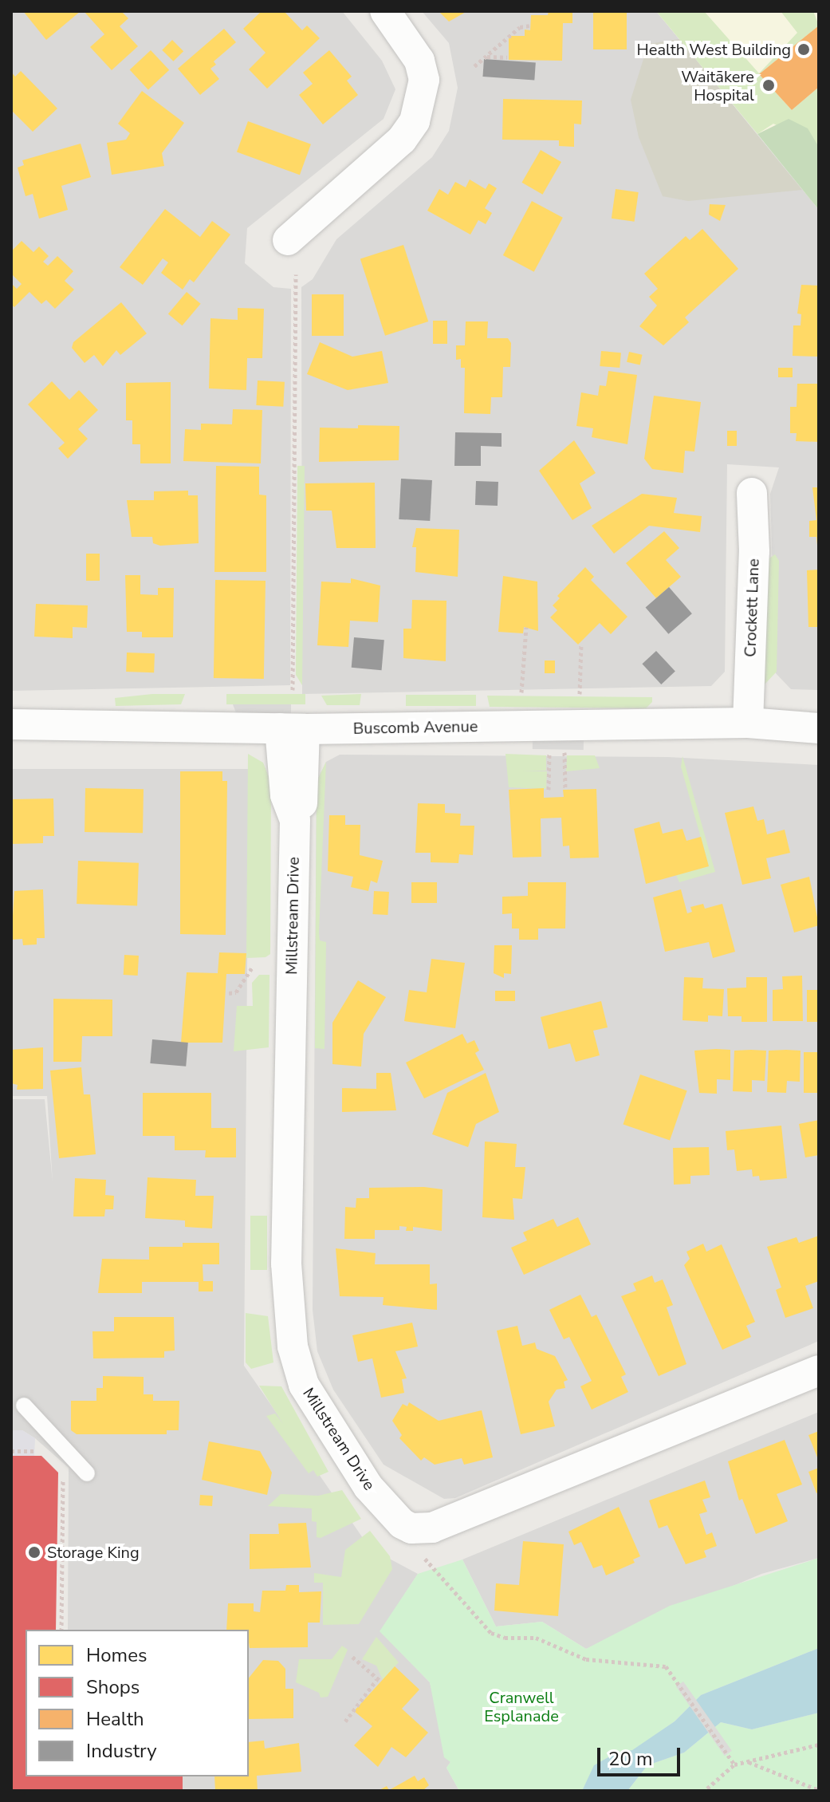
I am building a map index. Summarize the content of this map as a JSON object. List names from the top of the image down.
{
  "streets": {
    "street": ["Crockett Lane", "Buscomb Avenue", "Millstream Drive"]
  },
  "crossings": [
    ["Crockett Lane", "Buscomb Avenue"],
    ["Buscomb Avenue", "Millstream Drive"]
  ],
  "parks": ["Cranwell Esplanade"],
  "places": ["Health West Building", "Waitākere Hospital", "Storage King"],
  "legend": [
    "Homes",
    "Shops",
    "Health",
    "Industry"
  ],
  "scale_bar": "20 m"
}
